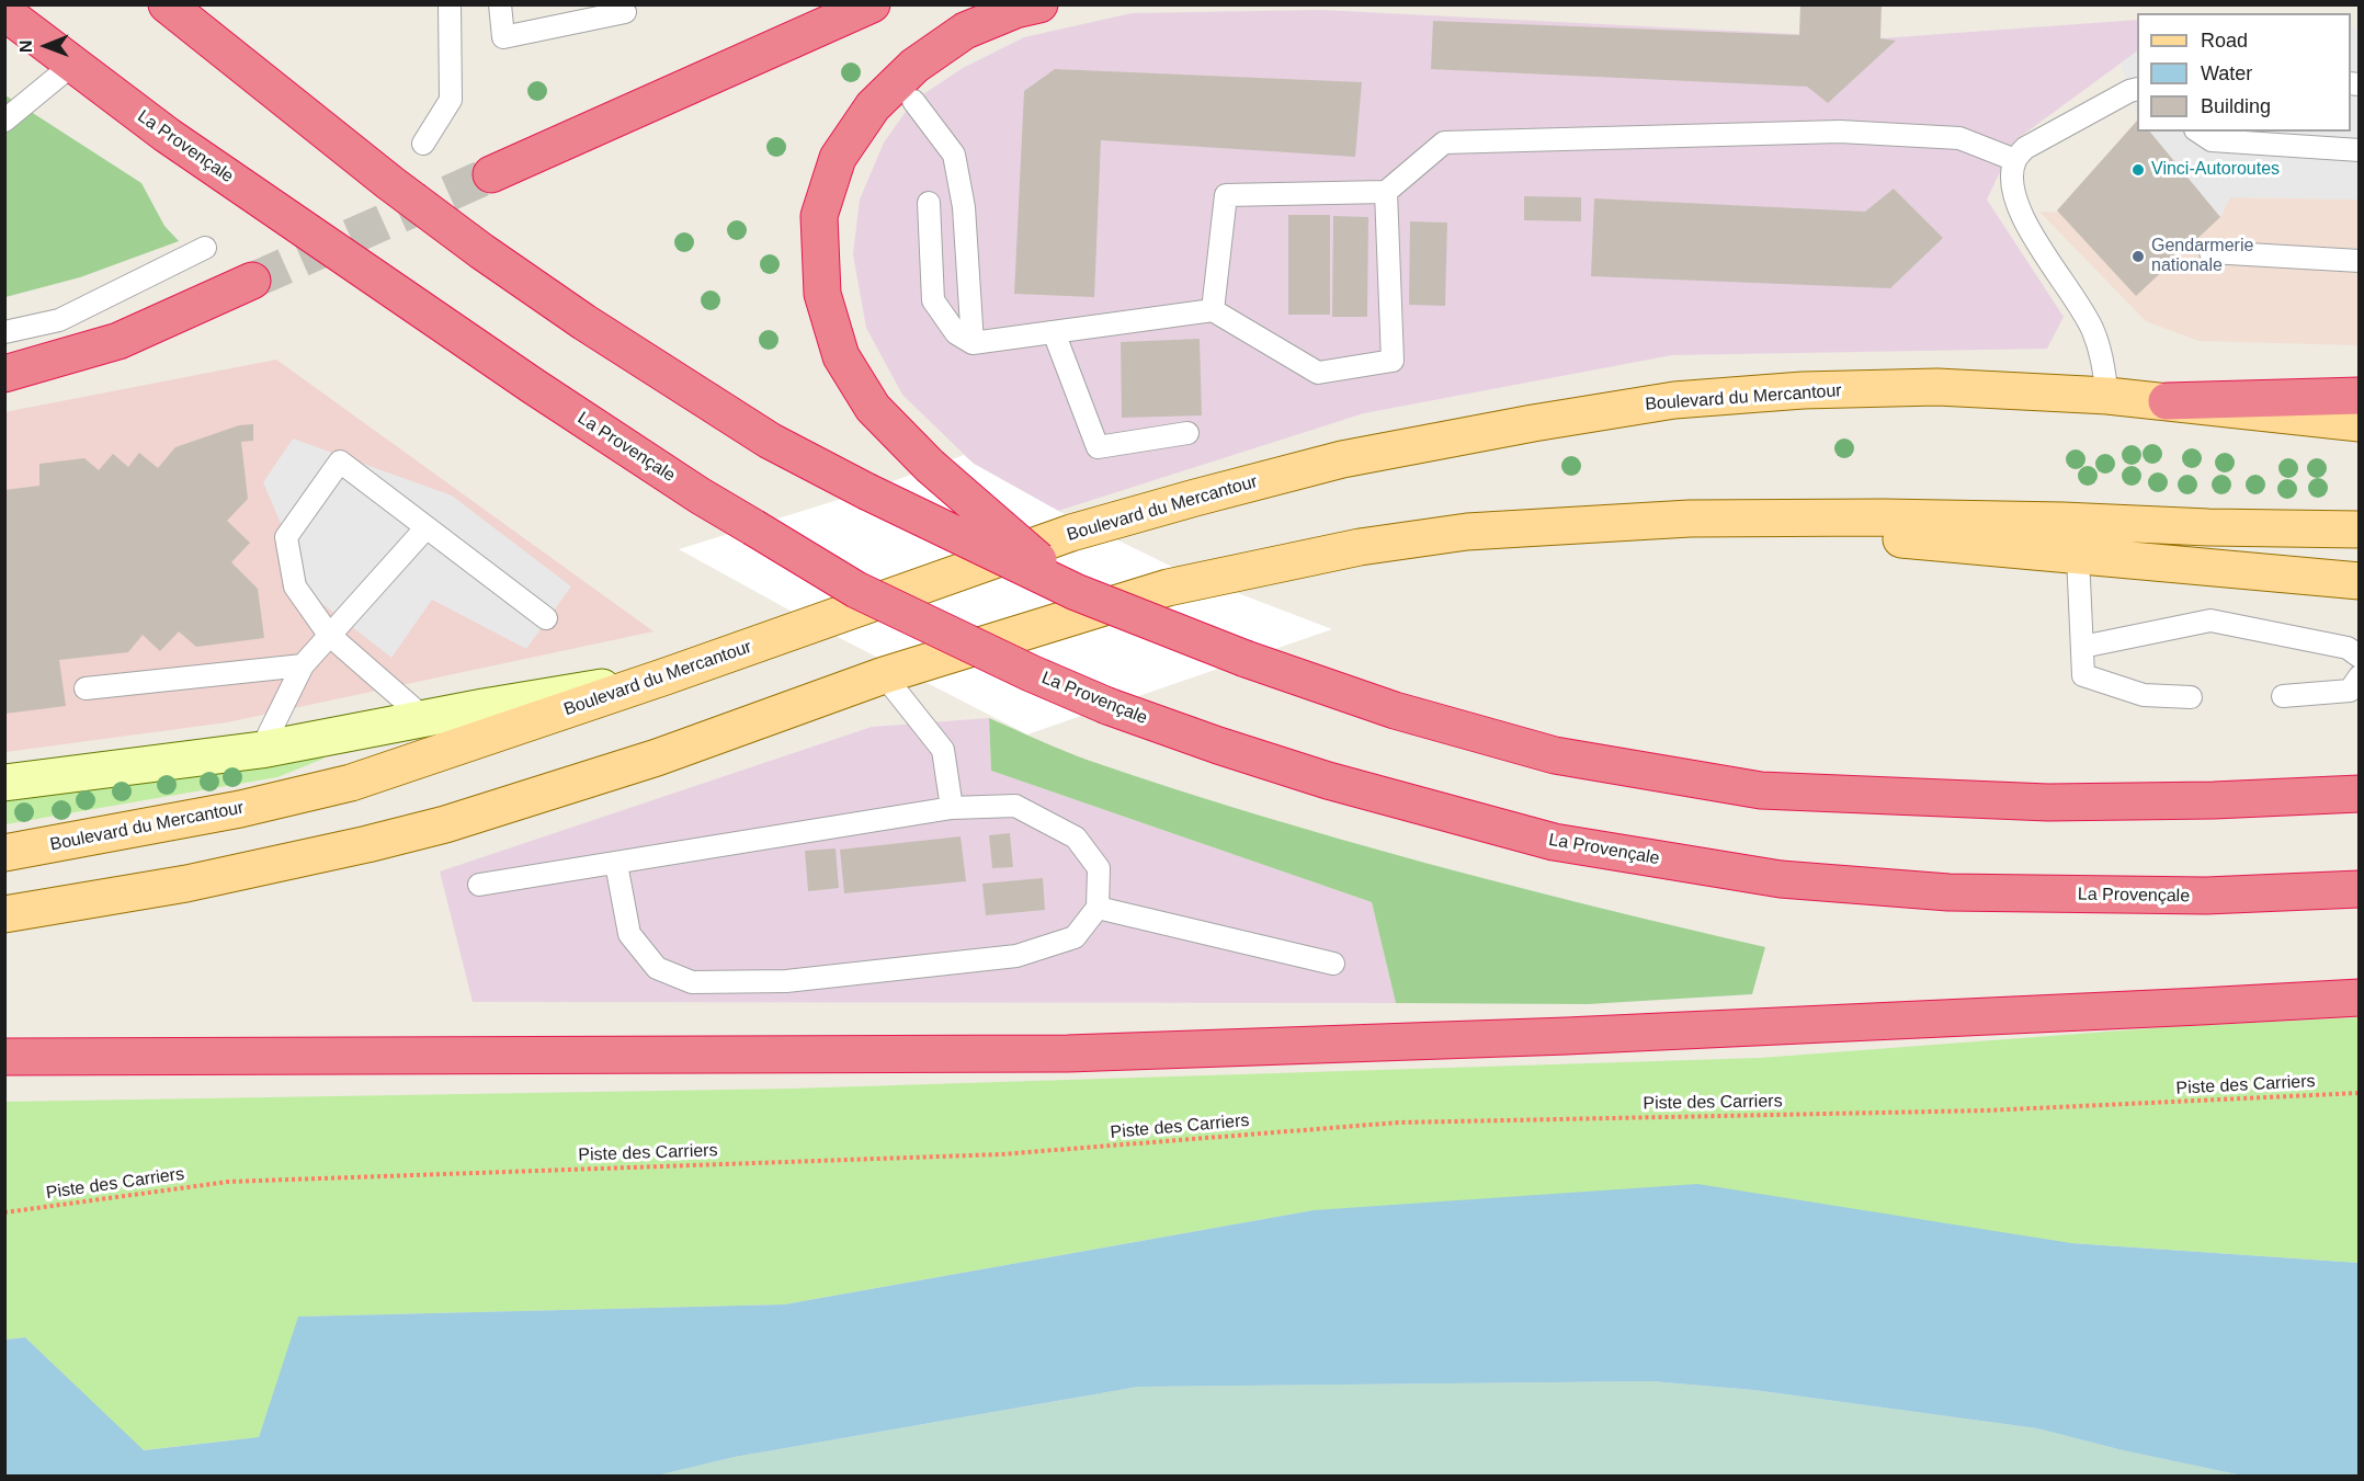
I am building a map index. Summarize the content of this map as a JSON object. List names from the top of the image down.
{
  "streets": {
    "highway": ["La Provençale"],
    "main road": ["Boulevard du Mercantour"],
    "path": ["Piste des Carriers"]
  },
  "places": ["Vinci-Autoroutes", "Gendarmerie nationale"],
  "legend": ["Road", "Water", "Building"],
  "north": "left"
}
